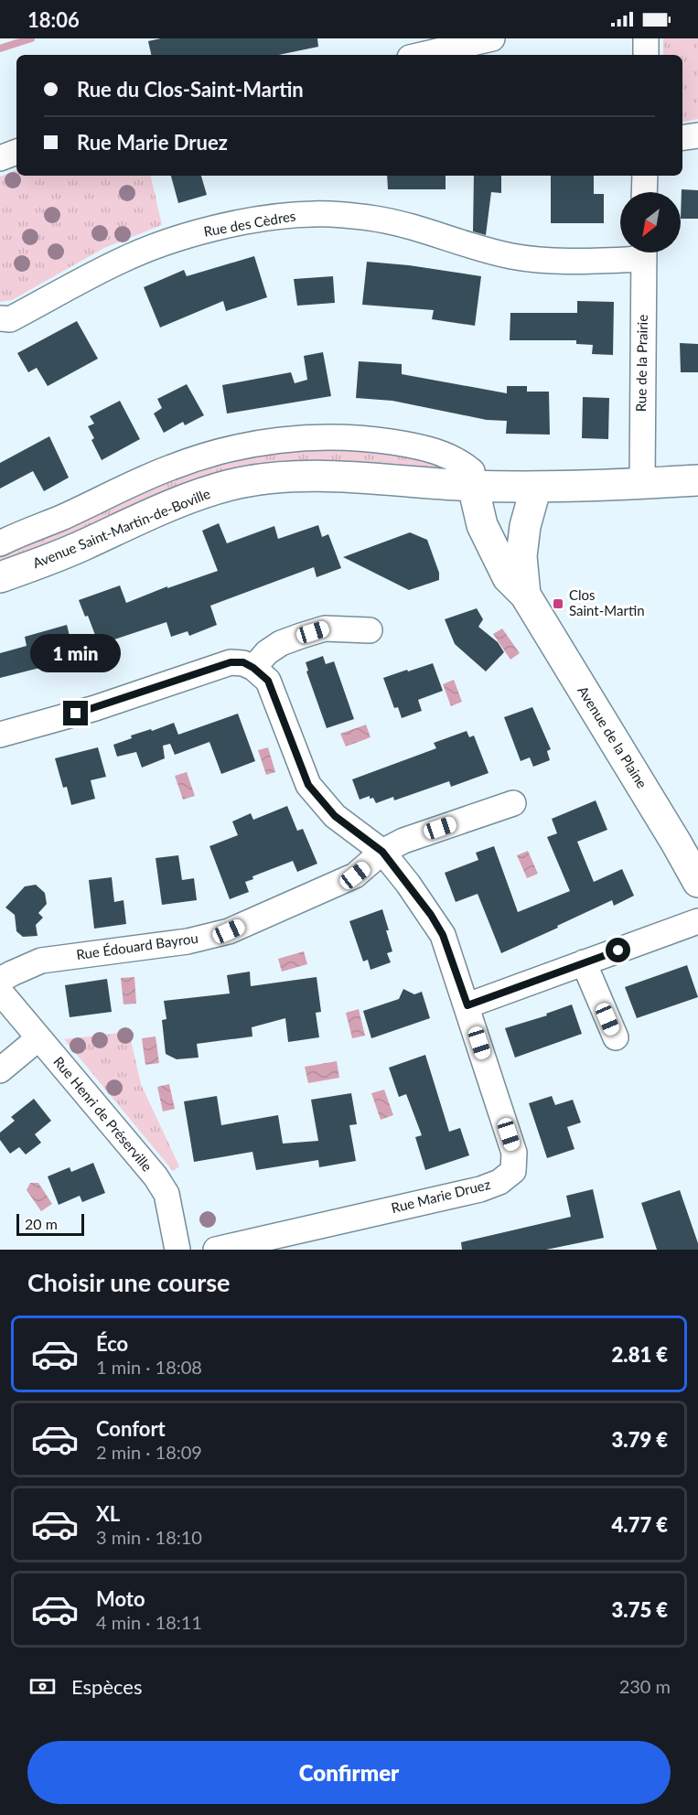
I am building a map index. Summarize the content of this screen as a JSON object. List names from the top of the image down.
{
  "streets": {
    "street": [
      "Rue des Cèdres",
      "Rue de la Prairie",
      "Avenue Saint-Martin-de-Boville",
      "Avenue de la Plaine",
      "Rue Édouard Bayrou",
      "Rue Henri de Préserville",
      "Rue Marie Druez"
    ]
  },
  "crossings": [
    ["Rue de la Prairie", "Avenue Saint-Martin-de-Boville"],
    ["Avenue Saint-Martin-de-Boville", "Avenue de la Plaine"],
    ["Rue Édouard Bayrou", "Rue Marie Druez"]
  ],
  "places": {
    "transit": ["Clos Saint-Martin"]
  },
  "scale_bar": "20 m",
  "north": "bottom left",
  "page": {
    "status": "18:06",
    "banner": ["Rue du Clos-Saint-Martin", "Rue Marie Druez"],
    "bubble": "1 min",
    "scale": "20 m",
    "heading": "Choisir une course",
    "list": [
      {
        "name": "Éco",
        "note": "1 min · 18:08",
        "value": "2.81 €"
      },
      {
        "name": "Confort",
        "note": "2 min · 18:09",
        "value": "3.79 €"
      },
      {
        "name": "XL",
        "note": "3 min · 18:10",
        "value": "4.77 €"
      },
      {
        "name": "Moto",
        "note": "4 min · 18:11",
        "value": "3.75 €"
      }
    ],
    "pay": ["Espèces", "230 m"],
    "buttons": "Confirmer"
  }
}
